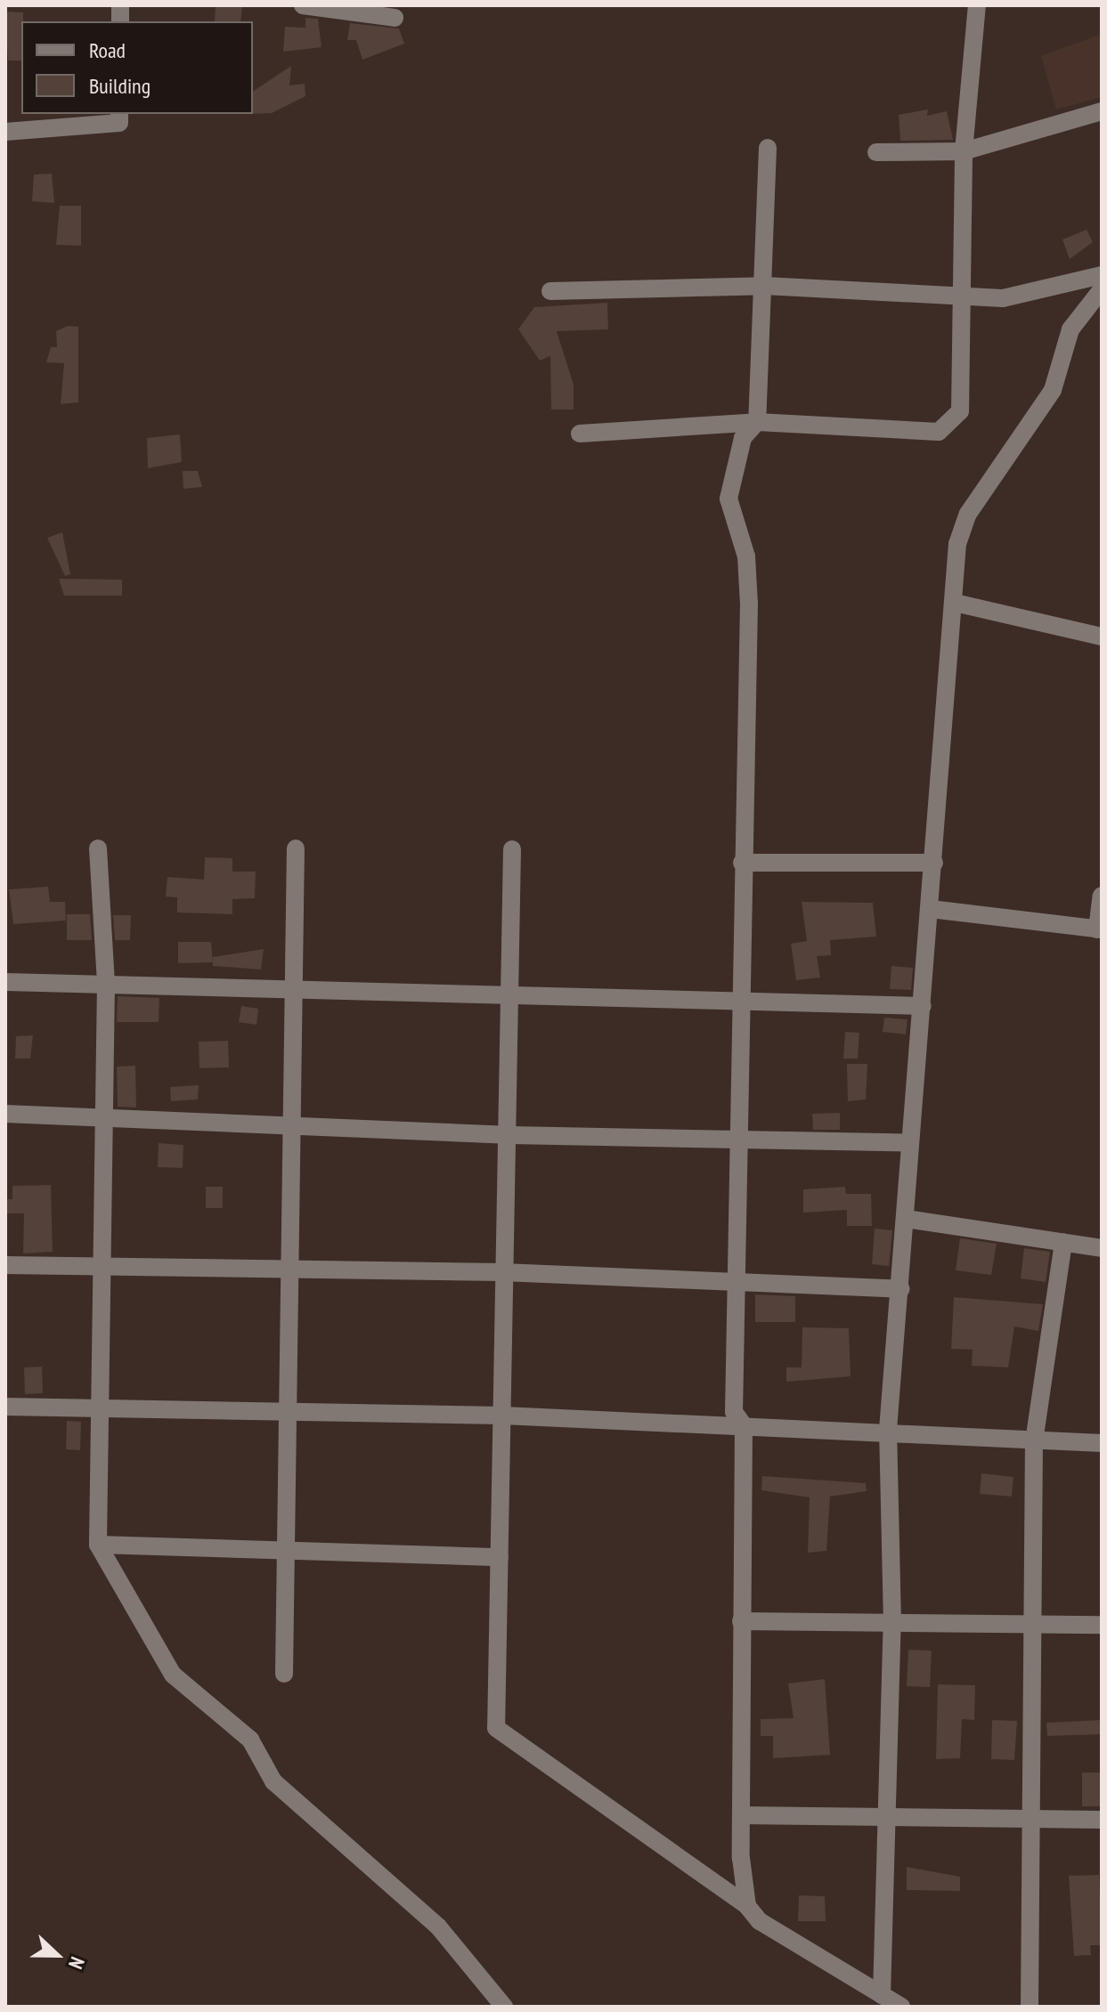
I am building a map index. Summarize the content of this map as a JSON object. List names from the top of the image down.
{
  "legend": ["Road", "Building"],
  "north": "right"
}
